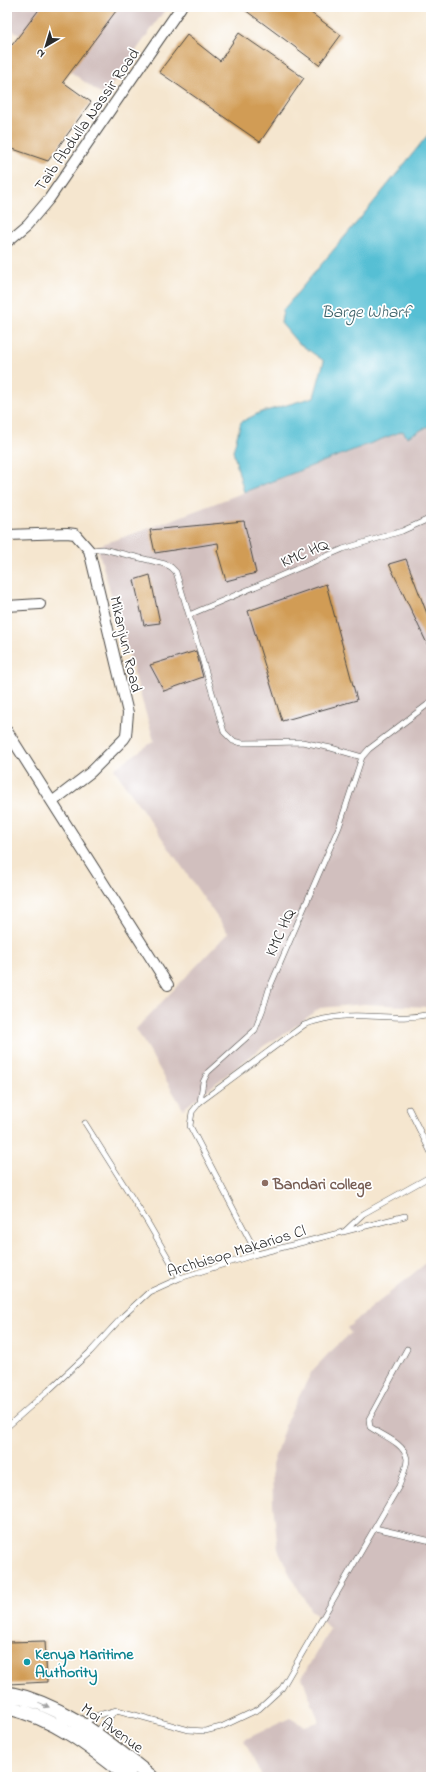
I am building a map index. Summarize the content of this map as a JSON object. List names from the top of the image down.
{
  "streets": {
    "main road": ["Moi Avenue"],
    "street": ["Taib Abdulla Nassir Road", "Mikanjuni Road"],
    "lane": ["KMC HQ", "Archbisop Makarios Cl"]
  },
  "water": ["Barge Wharf"],
  "places": ["Bandari college", "Kenya Maritime Authority"],
  "north": "bottom left"
}
